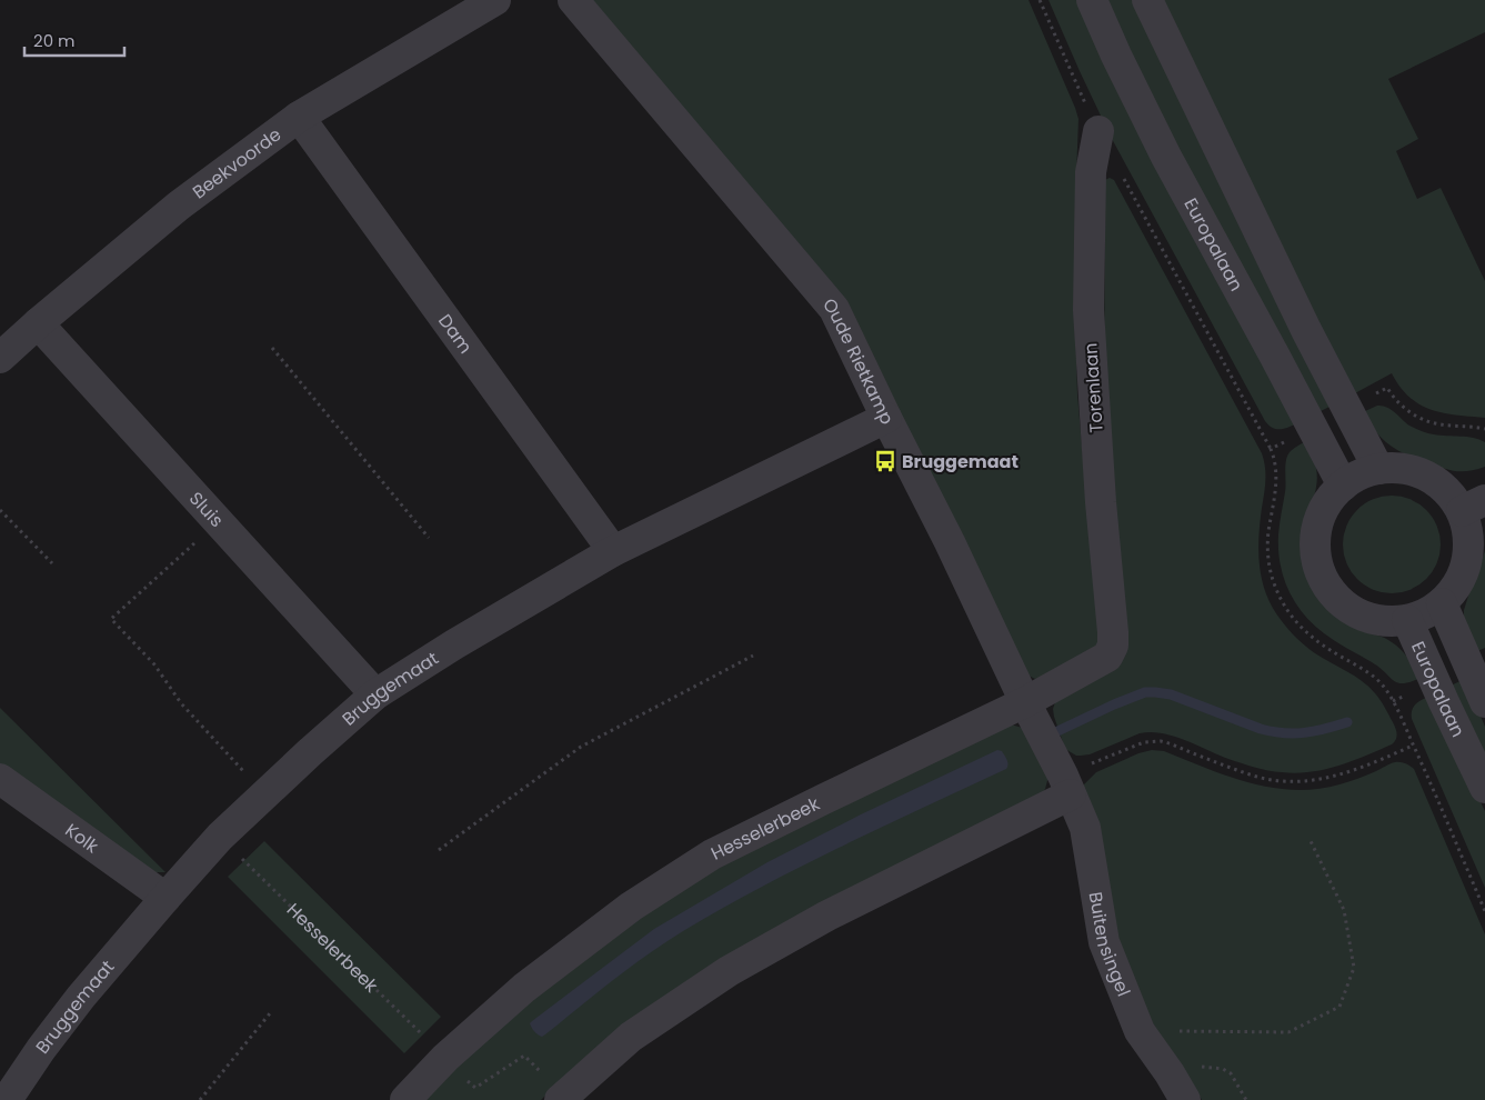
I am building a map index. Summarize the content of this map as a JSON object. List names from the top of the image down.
{
  "streets": {
    "street": [
      "Beekvoorde",
      "Europalaan",
      "Dam",
      "Oude Rietkamp",
      "Torenlaan",
      "Sluis",
      "Bruggemaat",
      "Hesselerbeek",
      "Kolk",
      "Buitensingel"
    ]
  },
  "crossings": [
    ["Beekvoorde", "Dam"],
    ["Beekvoorde", "Sluis"],
    ["Dam", "Bruggemaat"],
    ["Oude Rietkamp", "Bruggemaat"],
    ["Oude Rietkamp", "Hesselerbeek"],
    ["Oude Rietkamp", "Buitensingel"],
    ["Torenlaan", "Hesselerbeek"],
    ["Sluis", "Bruggemaat"],
    ["Bruggemaat", "Hesselerbeek"],
    ["Bruggemaat", "Kolk"]
  ],
  "places": {
    "bus stop": ["Bruggemaat"]
  },
  "scale_bar": "20 m"
}
